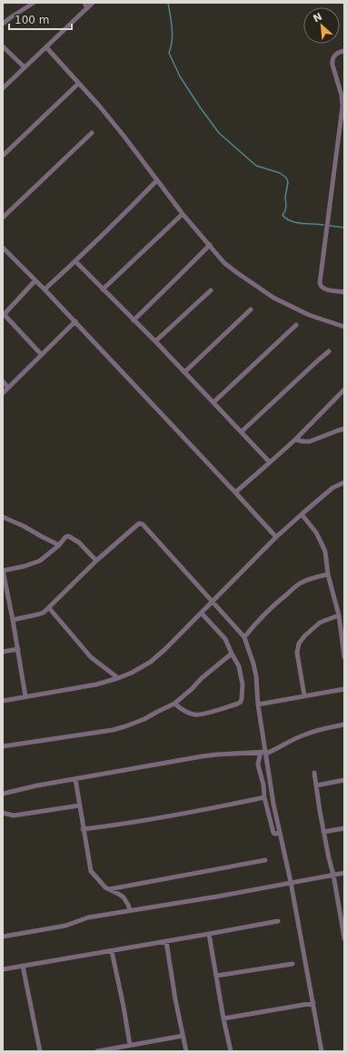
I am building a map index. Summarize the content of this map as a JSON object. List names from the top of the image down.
{
  "scale_bar": "100 m",
  "north": "top left"
}
